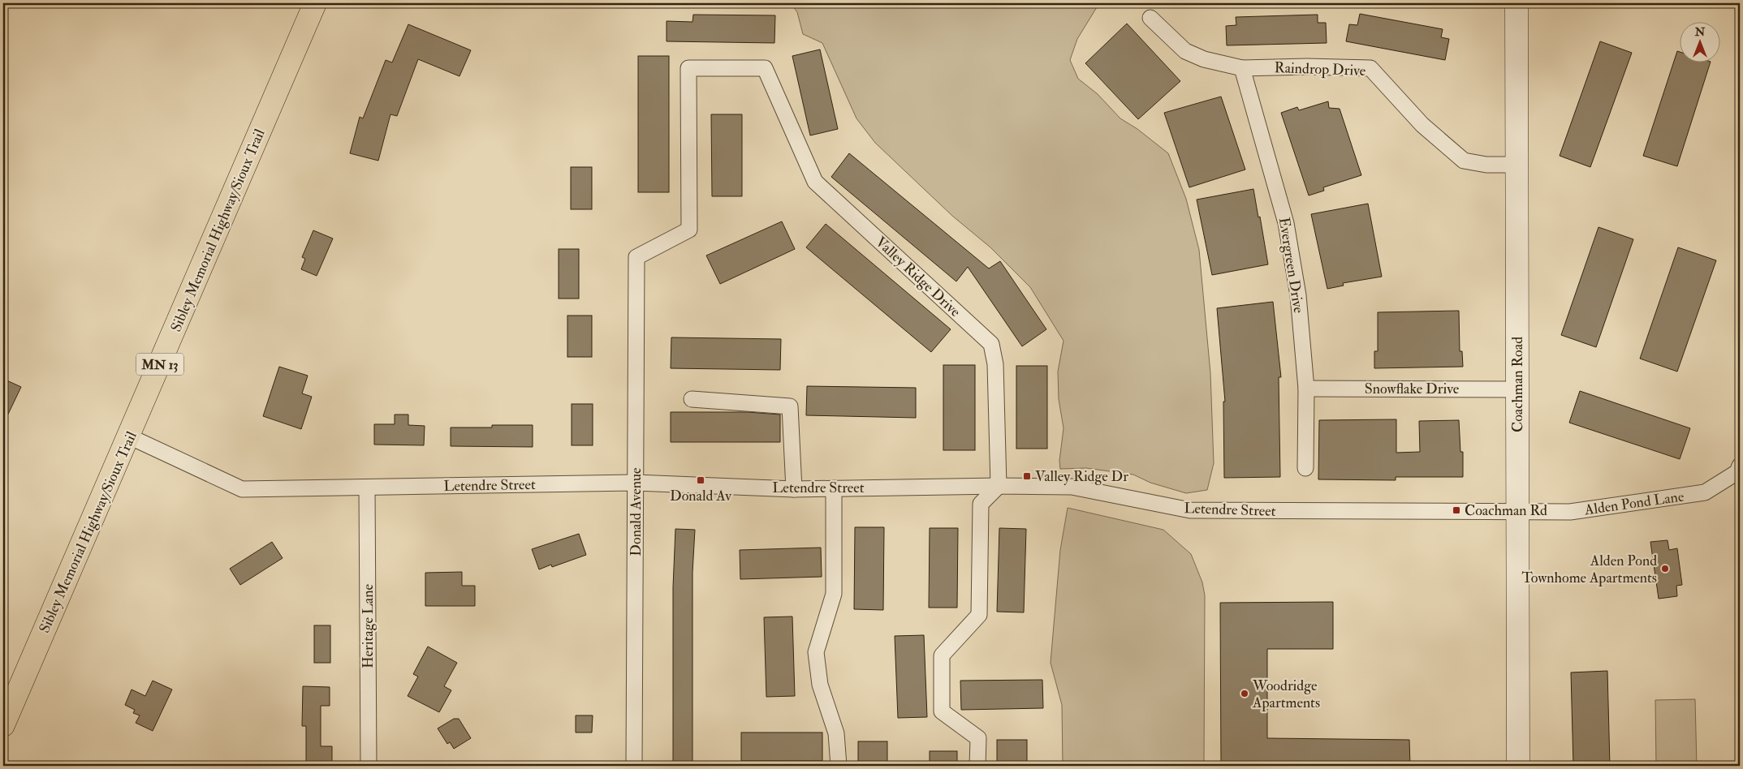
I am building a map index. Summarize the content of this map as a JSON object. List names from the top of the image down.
{
  "streets": {
    "highway": ["Sibley Memorial Highway/Sioux Trail", "MN 13"],
    "street": [
      "Raindrop Drive",
      "Evergreen Drive",
      "Valley Ridge Drive",
      "Coachman Road",
      "Snowflake Drive",
      "Letendre Street",
      "Alden Pond Lane",
      "Donald Avenue",
      "Heritage Lane"
    ]
  },
  "crossings": [
    ["Raindrop Drive", "Evergreen Drive"],
    ["Raindrop Drive", "Coachman Road"],
    ["Sibley Memorial Highway/Sioux Trail", "Letendre Street"],
    ["Evergreen Drive", "Snowflake Drive"],
    ["Valley Ridge Drive", "Letendre Street"],
    ["Valley Ridge Drive", "Donald Avenue"],
    ["Coachman Road", "Snowflake Drive"],
    ["Coachman Road", "Letendre Street"],
    ["Coachman Road", "Alden Pond Lane"],
    ["Letendre Street", "Alden Pond Lane"],
    ["Letendre Street", "Donald Avenue"],
    ["Letendre Street", "Heritage Lane"]
  ],
  "places": {
    "transit": ["Valley Ridge Dr", "Donald Av", "Coachman Rd"],
    "other": ["Alden Pond Townhome Apartments", "Woodridge Apartments"]
  },
  "north": "top"
}
